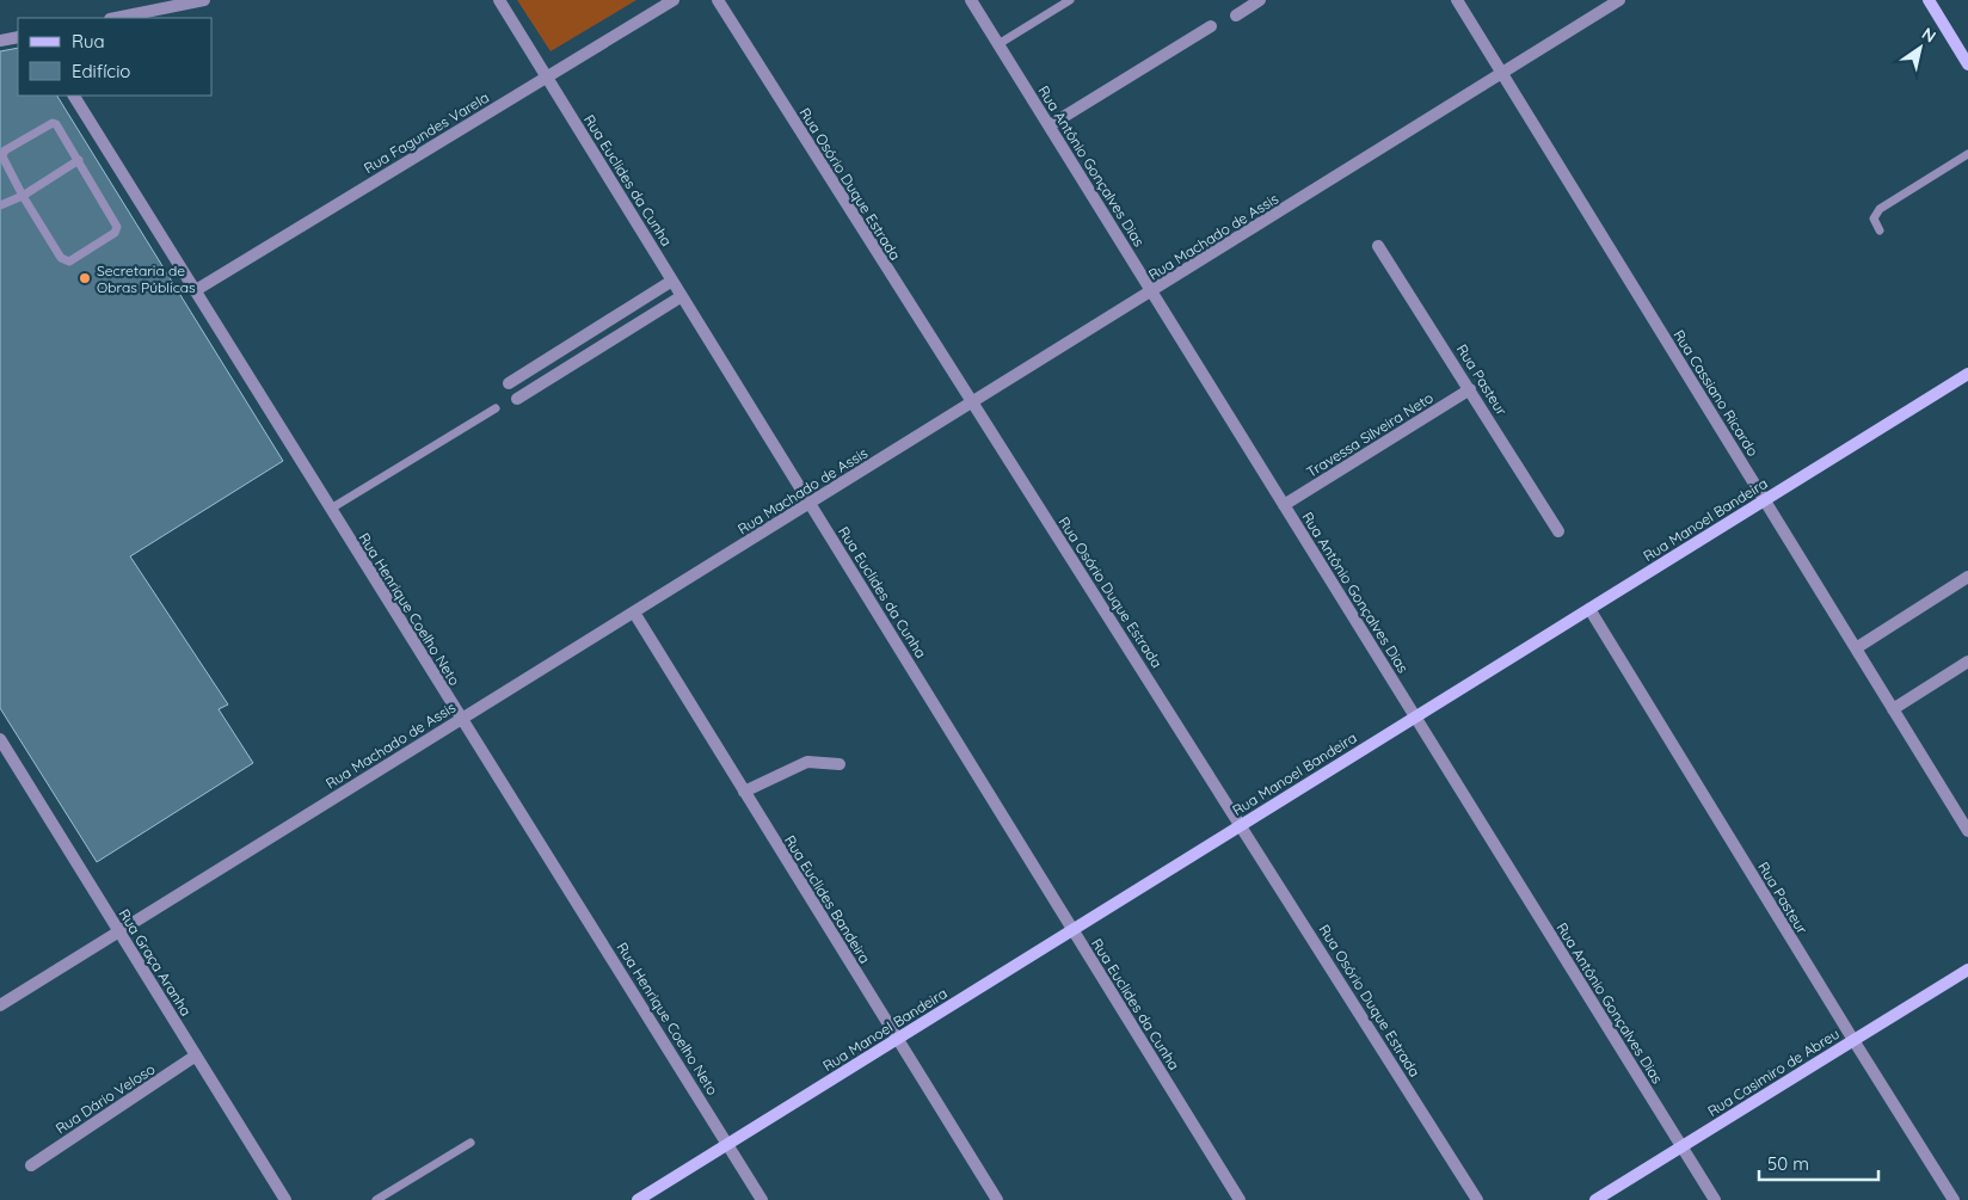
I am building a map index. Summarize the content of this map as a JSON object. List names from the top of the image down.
{
  "streets": {
    "street": [
      "Rua Fagundes Varela",
      "Rua Antônio Gonçalves Dias",
      "Rua Euclides da Cunha",
      "Rua Osório Duque Estrada",
      "Rua Machado de Assis",
      "Rua Pasteur",
      "Rua Cassiano Ricardo",
      "Travessa Silveira Neto",
      "Rua Manoel Bandeira",
      "Rua Henrique Coelho Neto",
      "Rua Euclides Bandeira",
      "Rua Graça Aranha",
      "Rua Casimiro de Abreu",
      "Rua Dário Veloso"
    ]
  },
  "crossings": [
    ["Rua Fagundes Varela", "Rua Euclides da Cunha"],
    ["Rua Fagundes Varela", "Rua Henrique Coelho Neto"],
    ["Rua Antônio Gonçalves Dias", "Rua Machado de Assis"],
    ["Rua Antônio Gonçalves Dias", "Travessa Silveira Neto"],
    ["Rua Antônio Gonçalves Dias", "Rua Manoel Bandeira"],
    ["Rua Antônio Gonçalves Dias", "Rua Casimiro de Abreu"],
    ["Rua Euclides da Cunha", "Rua Machado de Assis"],
    ["Rua Euclides da Cunha", "Rua Manoel Bandeira"],
    ["Rua Osório Duque Estrada", "Rua Machado de Assis"],
    ["Rua Osório Duque Estrada", "Rua Manoel Bandeira"],
    ["Rua Machado de Assis", "Rua Cassiano Ricardo"],
    ["Rua Machado de Assis", "Rua Henrique Coelho Neto"],
    ["Rua Machado de Assis", "Rua Euclides Bandeira"],
    ["Rua Machado de Assis", "Rua Graça Aranha"],
    ["Rua Pasteur", "Travessa Silveira Neto"],
    ["Rua Pasteur", "Rua Manoel Bandeira"],
    ["Rua Pasteur", "Rua Casimiro de Abreu"],
    ["Rua Cassiano Ricardo", "Rua Manoel Bandeira"],
    ["Rua Manoel Bandeira", "Rua Henrique Coelho Neto"],
    ["Rua Manoel Bandeira", "Rua Euclides Bandeira"],
    ["Rua Graça Aranha", "Rua Dário Veloso"]
  ],
  "places": ["Secretaria de Obras Públicas"],
  "legend": ["Rua", "Edifício"],
  "scale_bar": "50 m",
  "north": "top right"
}
